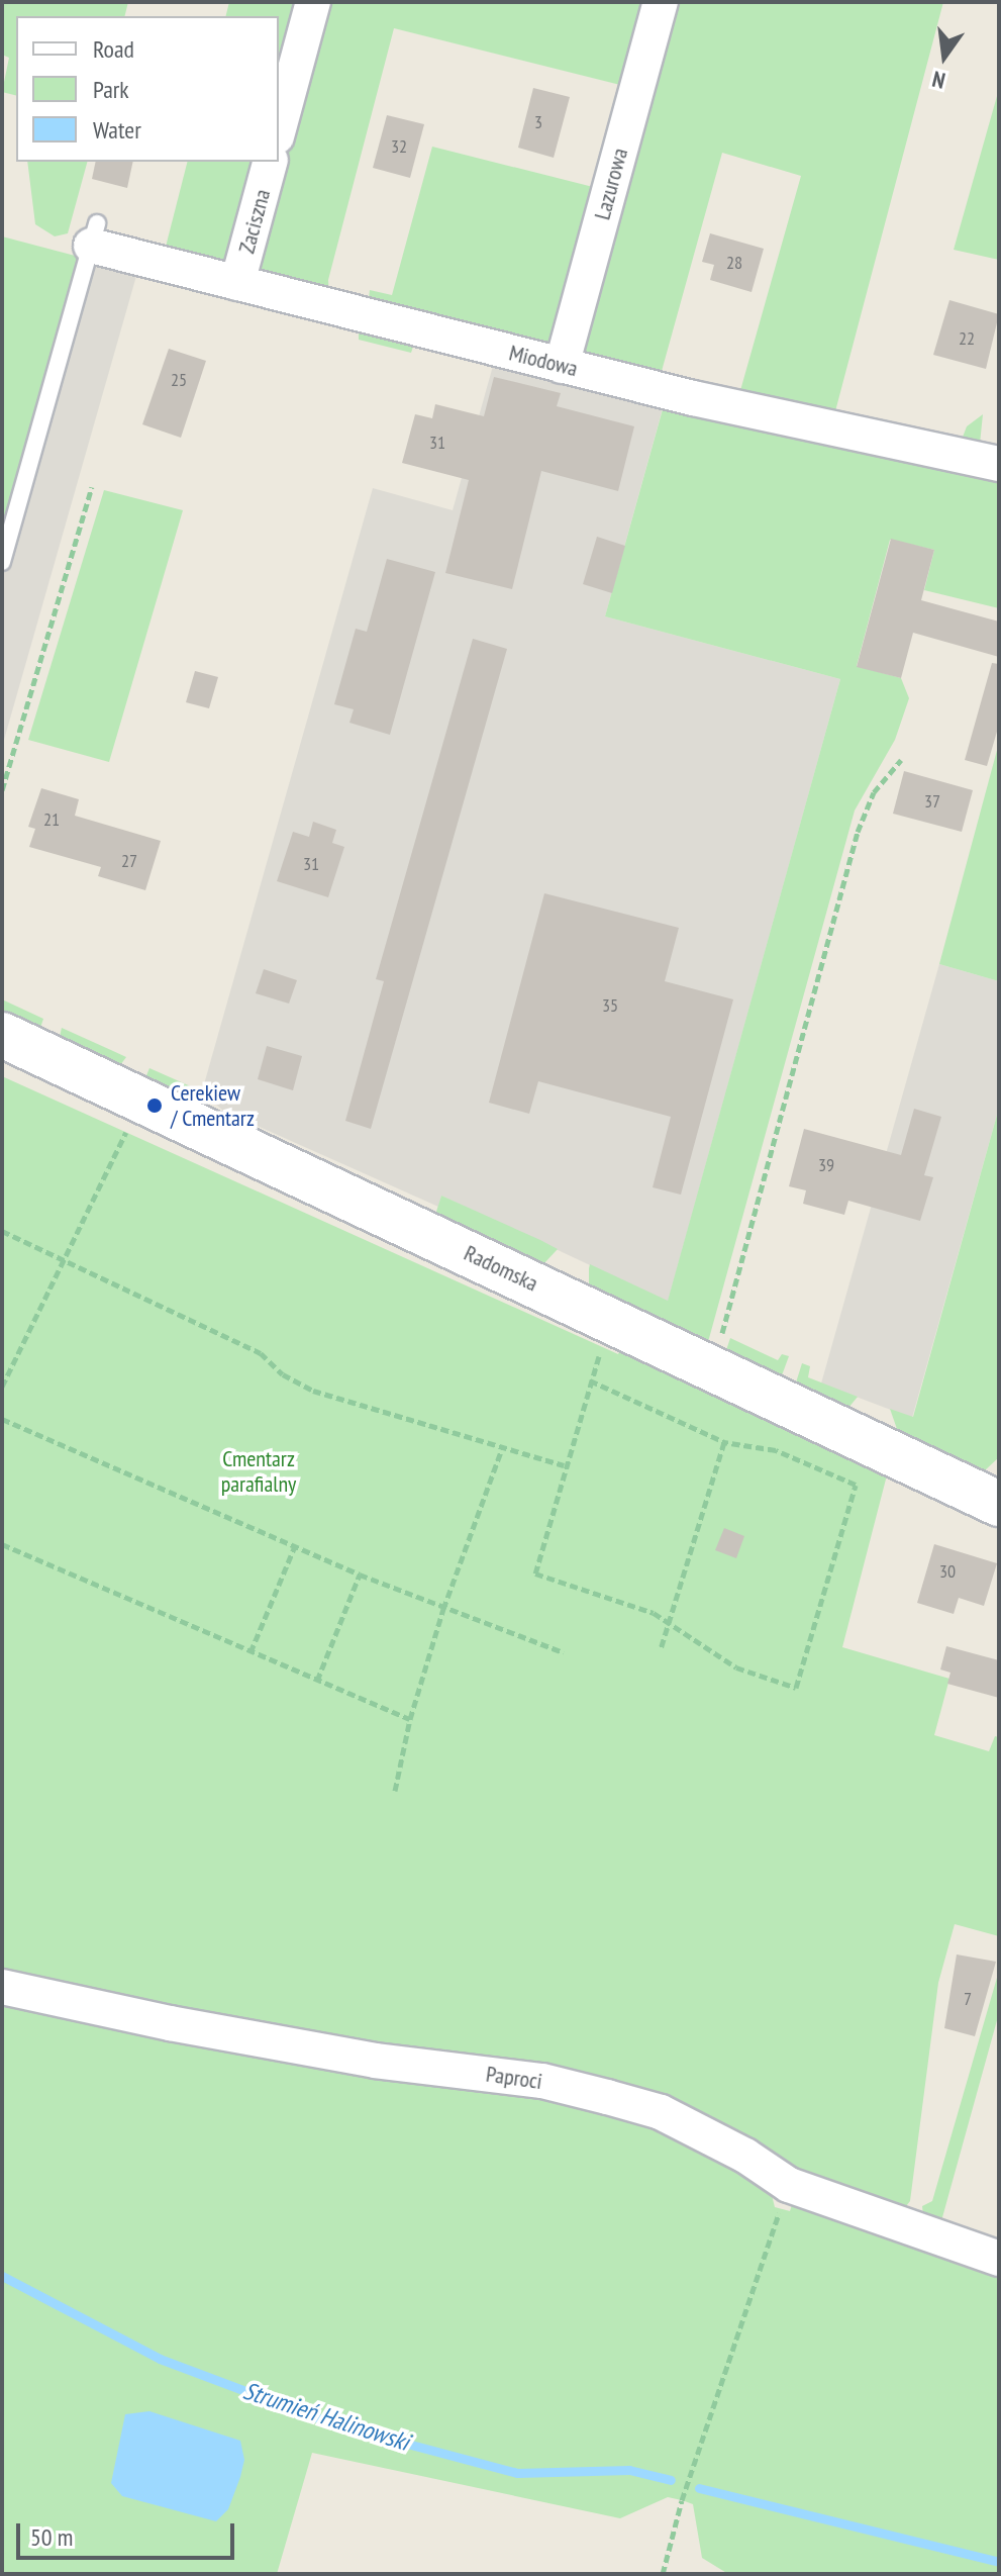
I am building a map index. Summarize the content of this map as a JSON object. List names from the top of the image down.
{
  "streets": {
    "street": [
      "Lazurowa",
      "Zaciszna",
      "Miodowa",
      "Radomska",
      "Paproci"
    ]
  },
  "crossings": [
    ["Lazurowa", "Miodowa"],
    ["Zaciszna", "Miodowa"]
  ],
  "water": ["Strumień Halinowski"],
  "parks": ["Cmentarz parafialny"],
  "places": ["Cerekiew / Cmentarz"],
  "house_numbers": [
    "3",
    "32",
    "28",
    "22",
    "25",
    "31",
    "37",
    "21",
    "27",
    "31",
    "35",
    "39",
    "30",
    "7"
  ],
  "legend": ["Road", "Park", "Water"],
  "scale_bar": "50 m",
  "north": "bottom"
}
